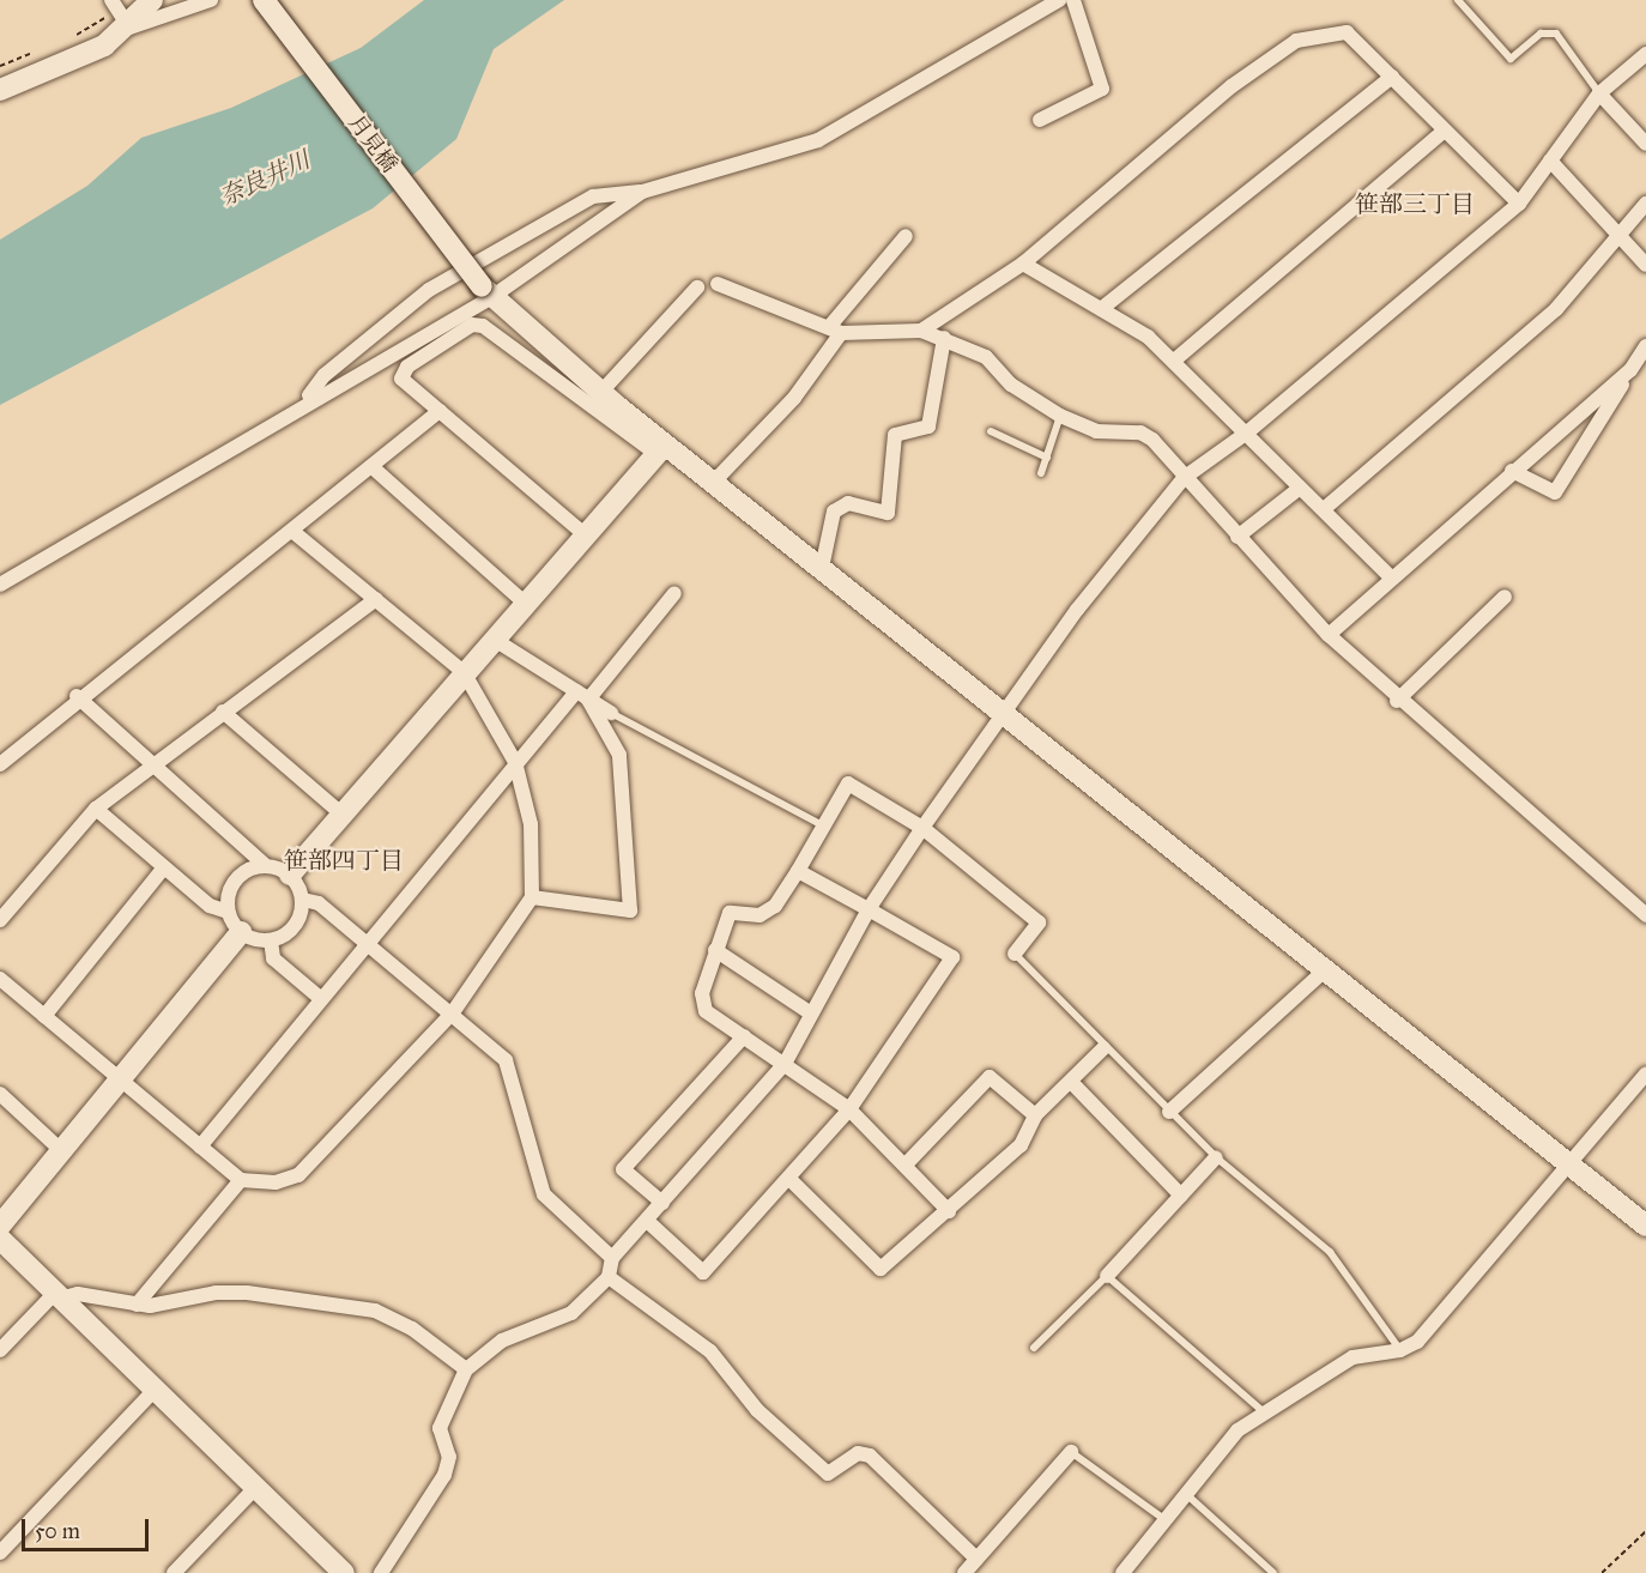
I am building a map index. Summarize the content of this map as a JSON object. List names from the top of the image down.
{
  "streets": {
    "street": ["月見橋"]
  },
  "districts": ["笹部三丁目", "笹部四丁目"],
  "water": ["奈良井川"],
  "scale_bar": "50 m"
}
